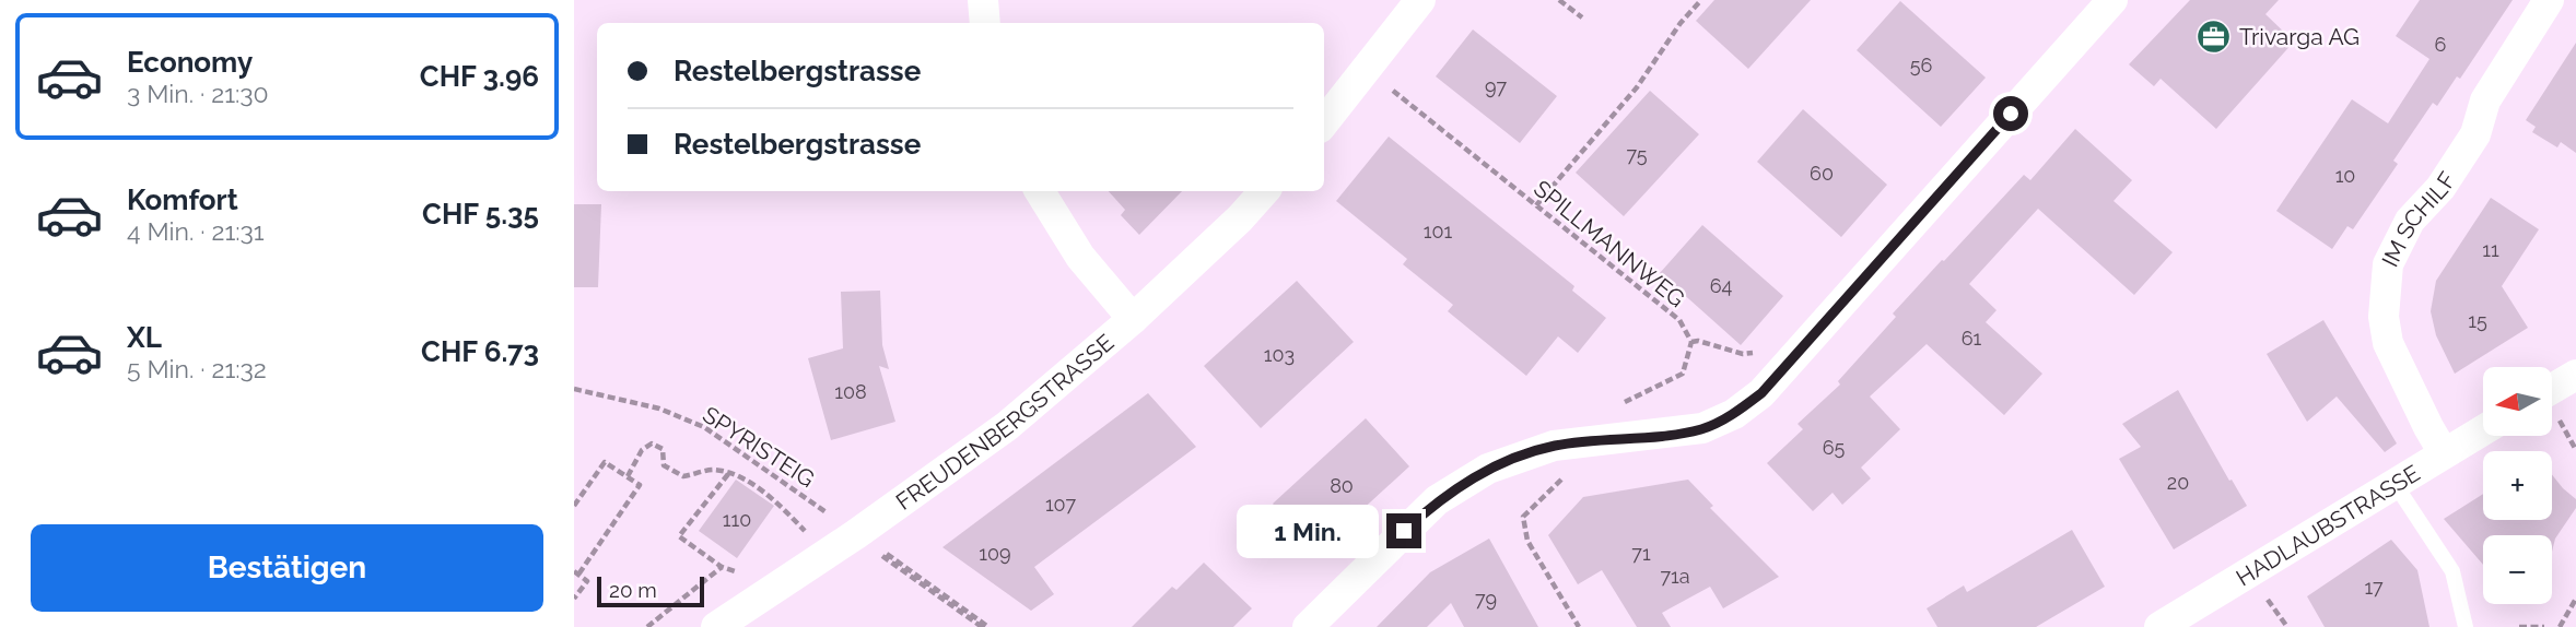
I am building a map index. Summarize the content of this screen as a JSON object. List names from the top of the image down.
{
  "streets": {
    "street": ["IM SCHILF", "FREUDENBERGSTRASSE", "HADLAUBSTRASSE"],
    "path": ["SPILLMANNWEG", "SPYRISTEIG"]
  },
  "crossings": [
    ["IM SCHILF", "HADLAUBSTRASSE"]
  ],
  "places": {
    "office": ["Trivarga AG"]
  },
  "house_numbers": [
    "6",
    "56",
    "97",
    "75",
    "60",
    "10",
    "101",
    "11",
    "64",
    "15",
    "61",
    "103",
    "108",
    "65",
    "20",
    "80",
    "107",
    "110",
    "109",
    "71",
    "71a",
    "17",
    "79"
  ],
  "scale_bar": "20 m",
  "north": "left",
  "page": {
    "list": [
      {
        "name": "Economy",
        "note": "3 Min. · 21:30",
        "value": "CHF 3.96"
      },
      {
        "name": "Komfort",
        "note": "4 Min. · 21:31",
        "value": "CHF 5.35"
      },
      {
        "name": "XL",
        "note": "5 Min. · 21:32",
        "value": "CHF 6.73"
      }
    ],
    "banner": ["Restelbergstrasse", "Restelbergstrasse"],
    "map_buttons": ["+", "−"],
    "bubble": "1 Min.",
    "buttons": "Bestätigen",
    "scale": "20 m"
  }
}
